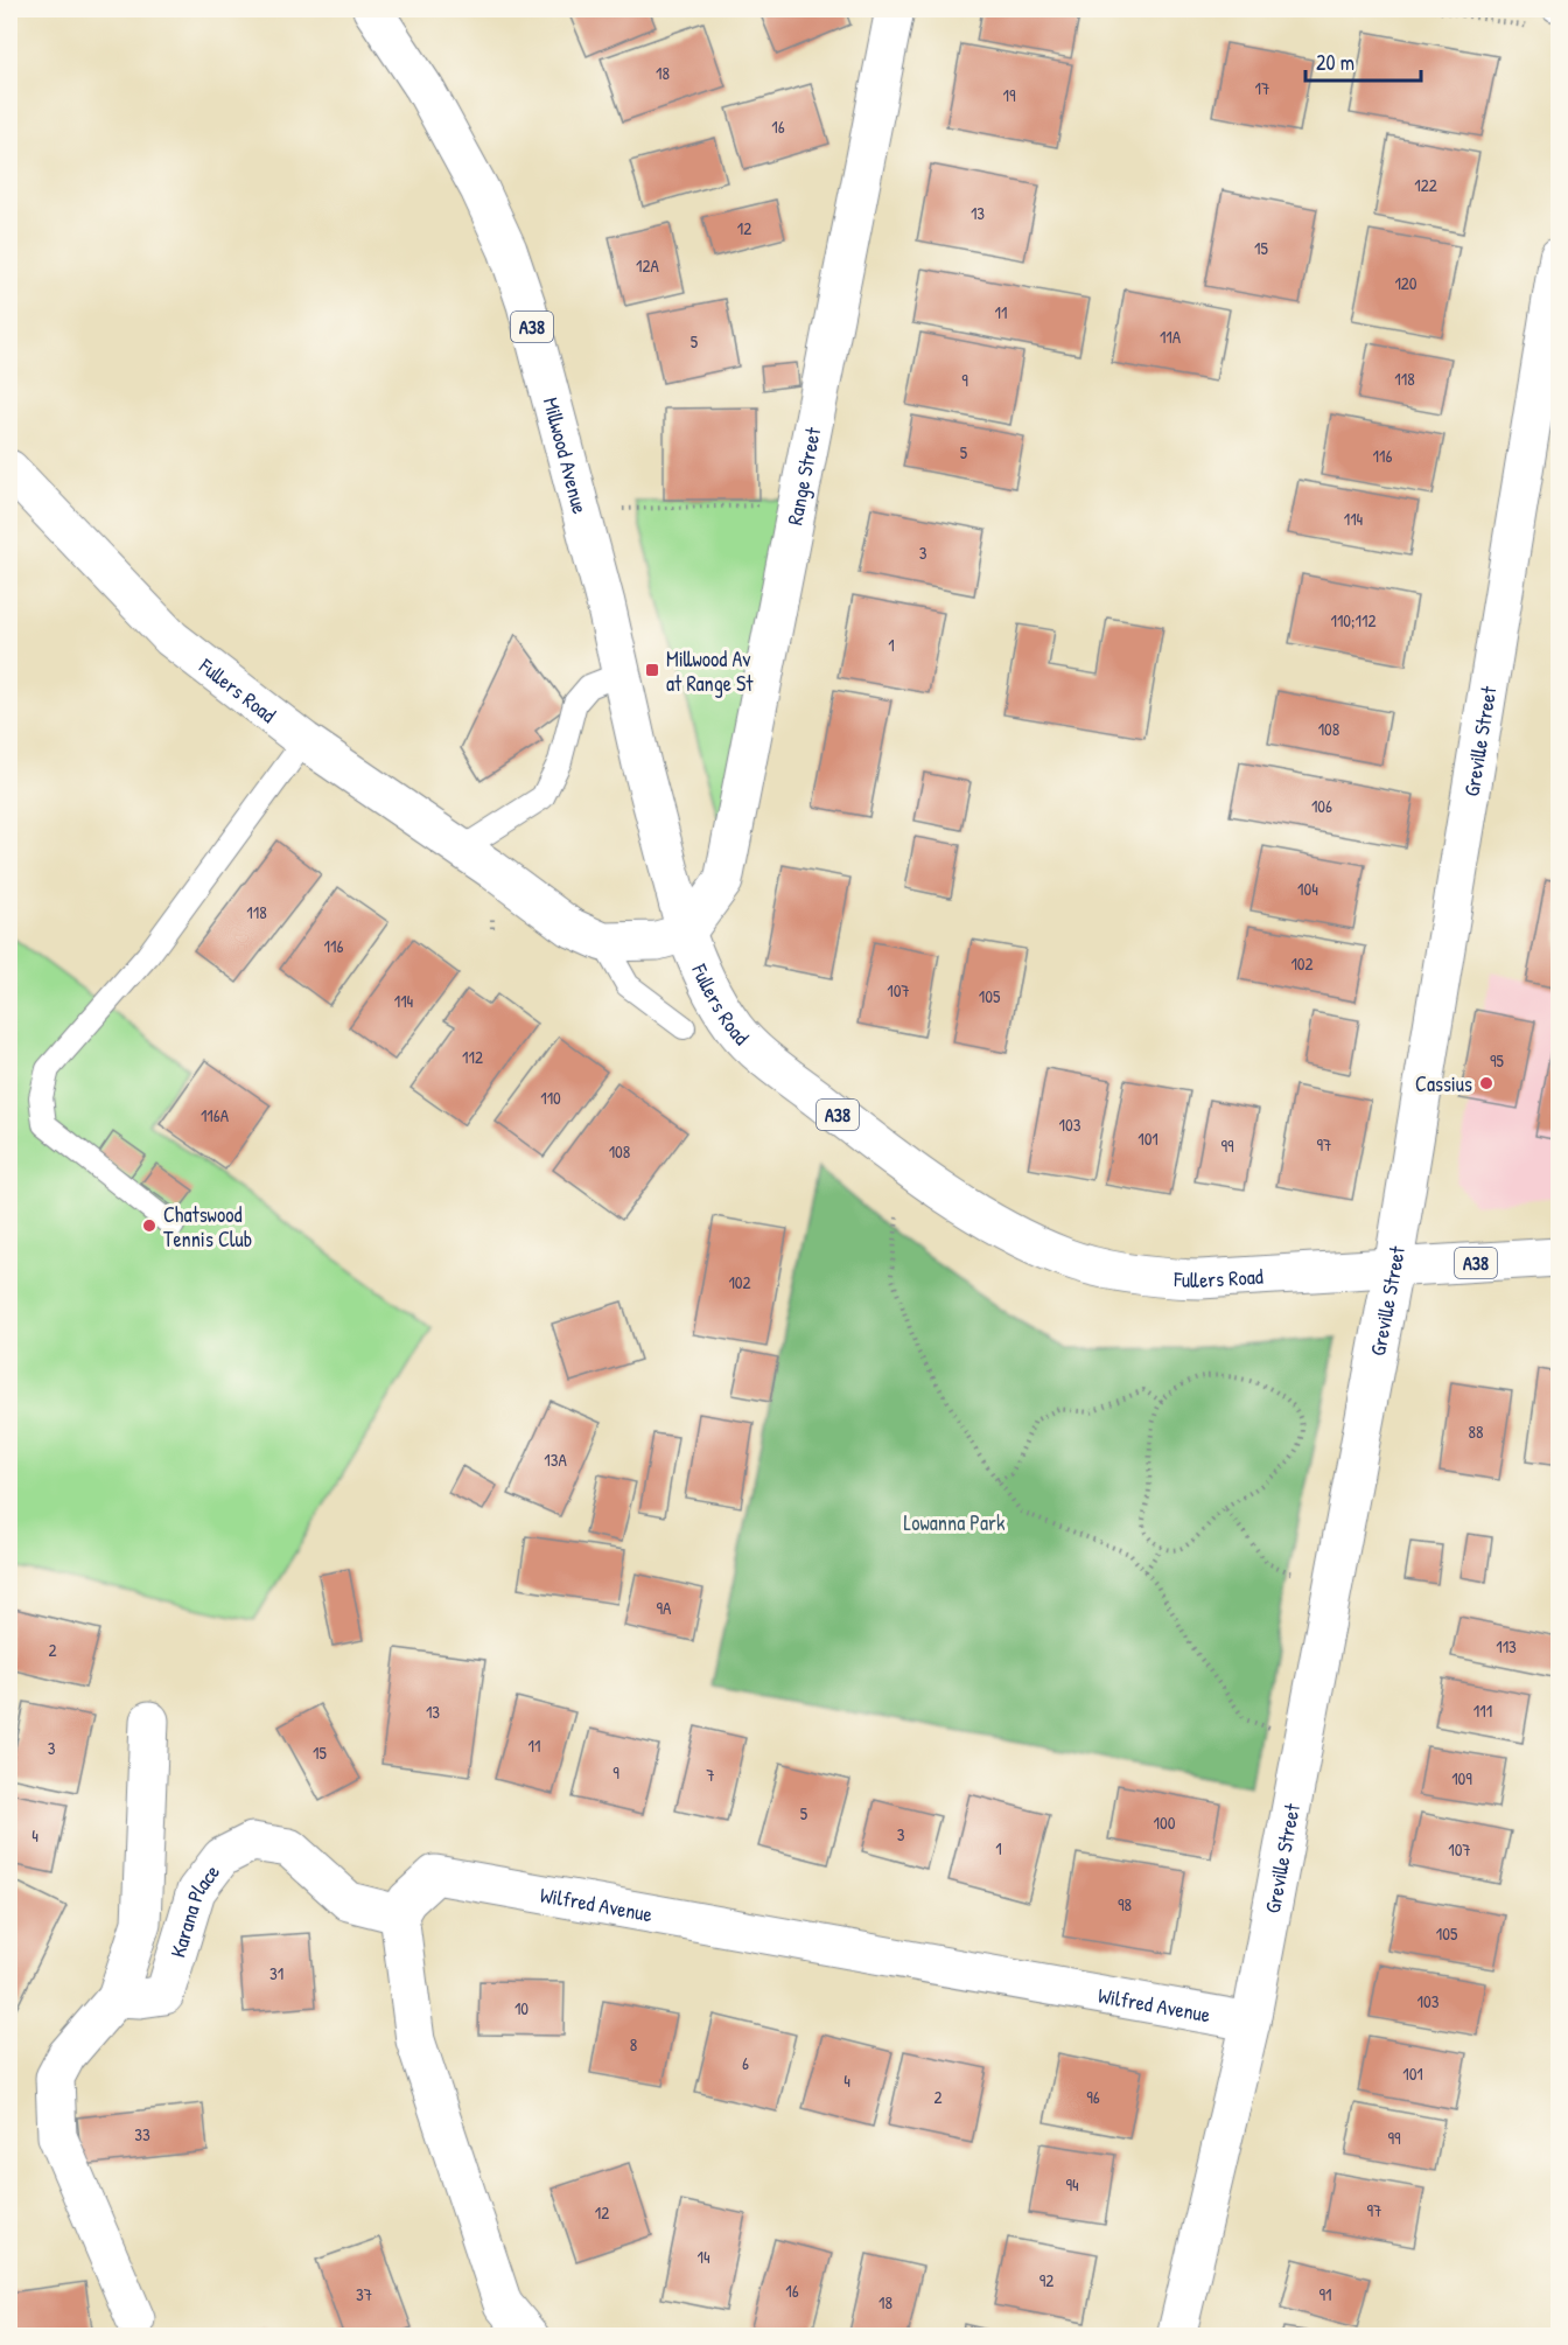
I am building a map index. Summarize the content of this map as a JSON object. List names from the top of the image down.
{
  "streets": {
    "street": [
      "A38",
      "Millwood Avenue",
      "Range Street",
      "Fullers Road",
      "Greville Street",
      "Wilfred Avenue",
      "Karana Place"
    ]
  },
  "crossings": [
    ["Millwood Avenue", "Range Street"],
    ["Millwood Avenue", "Fullers Road"],
    ["Range Street", "Fullers Road"],
    ["Fullers Road", "Greville Street"],
    ["Greville Street", "Wilfred Avenue"],
    ["Wilfred Avenue", "Karana Place"]
  ],
  "parks": ["Lowanna Park"],
  "places": {
    "transit": ["Millwood Av at Range St"],
    "other": ["Cassius", "Chatswood Tennis Club"]
  },
  "house_numbers": [
    "18",
    "17",
    "19",
    "16",
    "122",
    "13",
    "12",
    "15",
    "12A",
    "120",
    "11",
    "11A",
    "5",
    "118",
    "9",
    "5",
    "116",
    "114",
    "3",
    "110;112",
    "1",
    "108",
    "106",
    "104",
    "118",
    "116",
    "102",
    "107",
    "105",
    "114",
    "112",
    "95",
    "110",
    "116A",
    "103",
    "101",
    "97",
    "99",
    "108",
    "102",
    "88",
    "13A",
    "9A",
    "113",
    "2",
    "111",
    "13",
    "11",
    "3",
    "15",
    "9",
    "7",
    "109",
    "5",
    "100",
    "3",
    "4",
    "1",
    "107",
    "98",
    "105",
    "31",
    "103",
    "10",
    "8",
    "6",
    "101",
    "4",
    "2",
    "96",
    "33",
    "99",
    "94",
    "97",
    "12",
    "14",
    "92",
    "16",
    "37",
    "91",
    "18"
  ],
  "scale_bar": "20 m"
}
